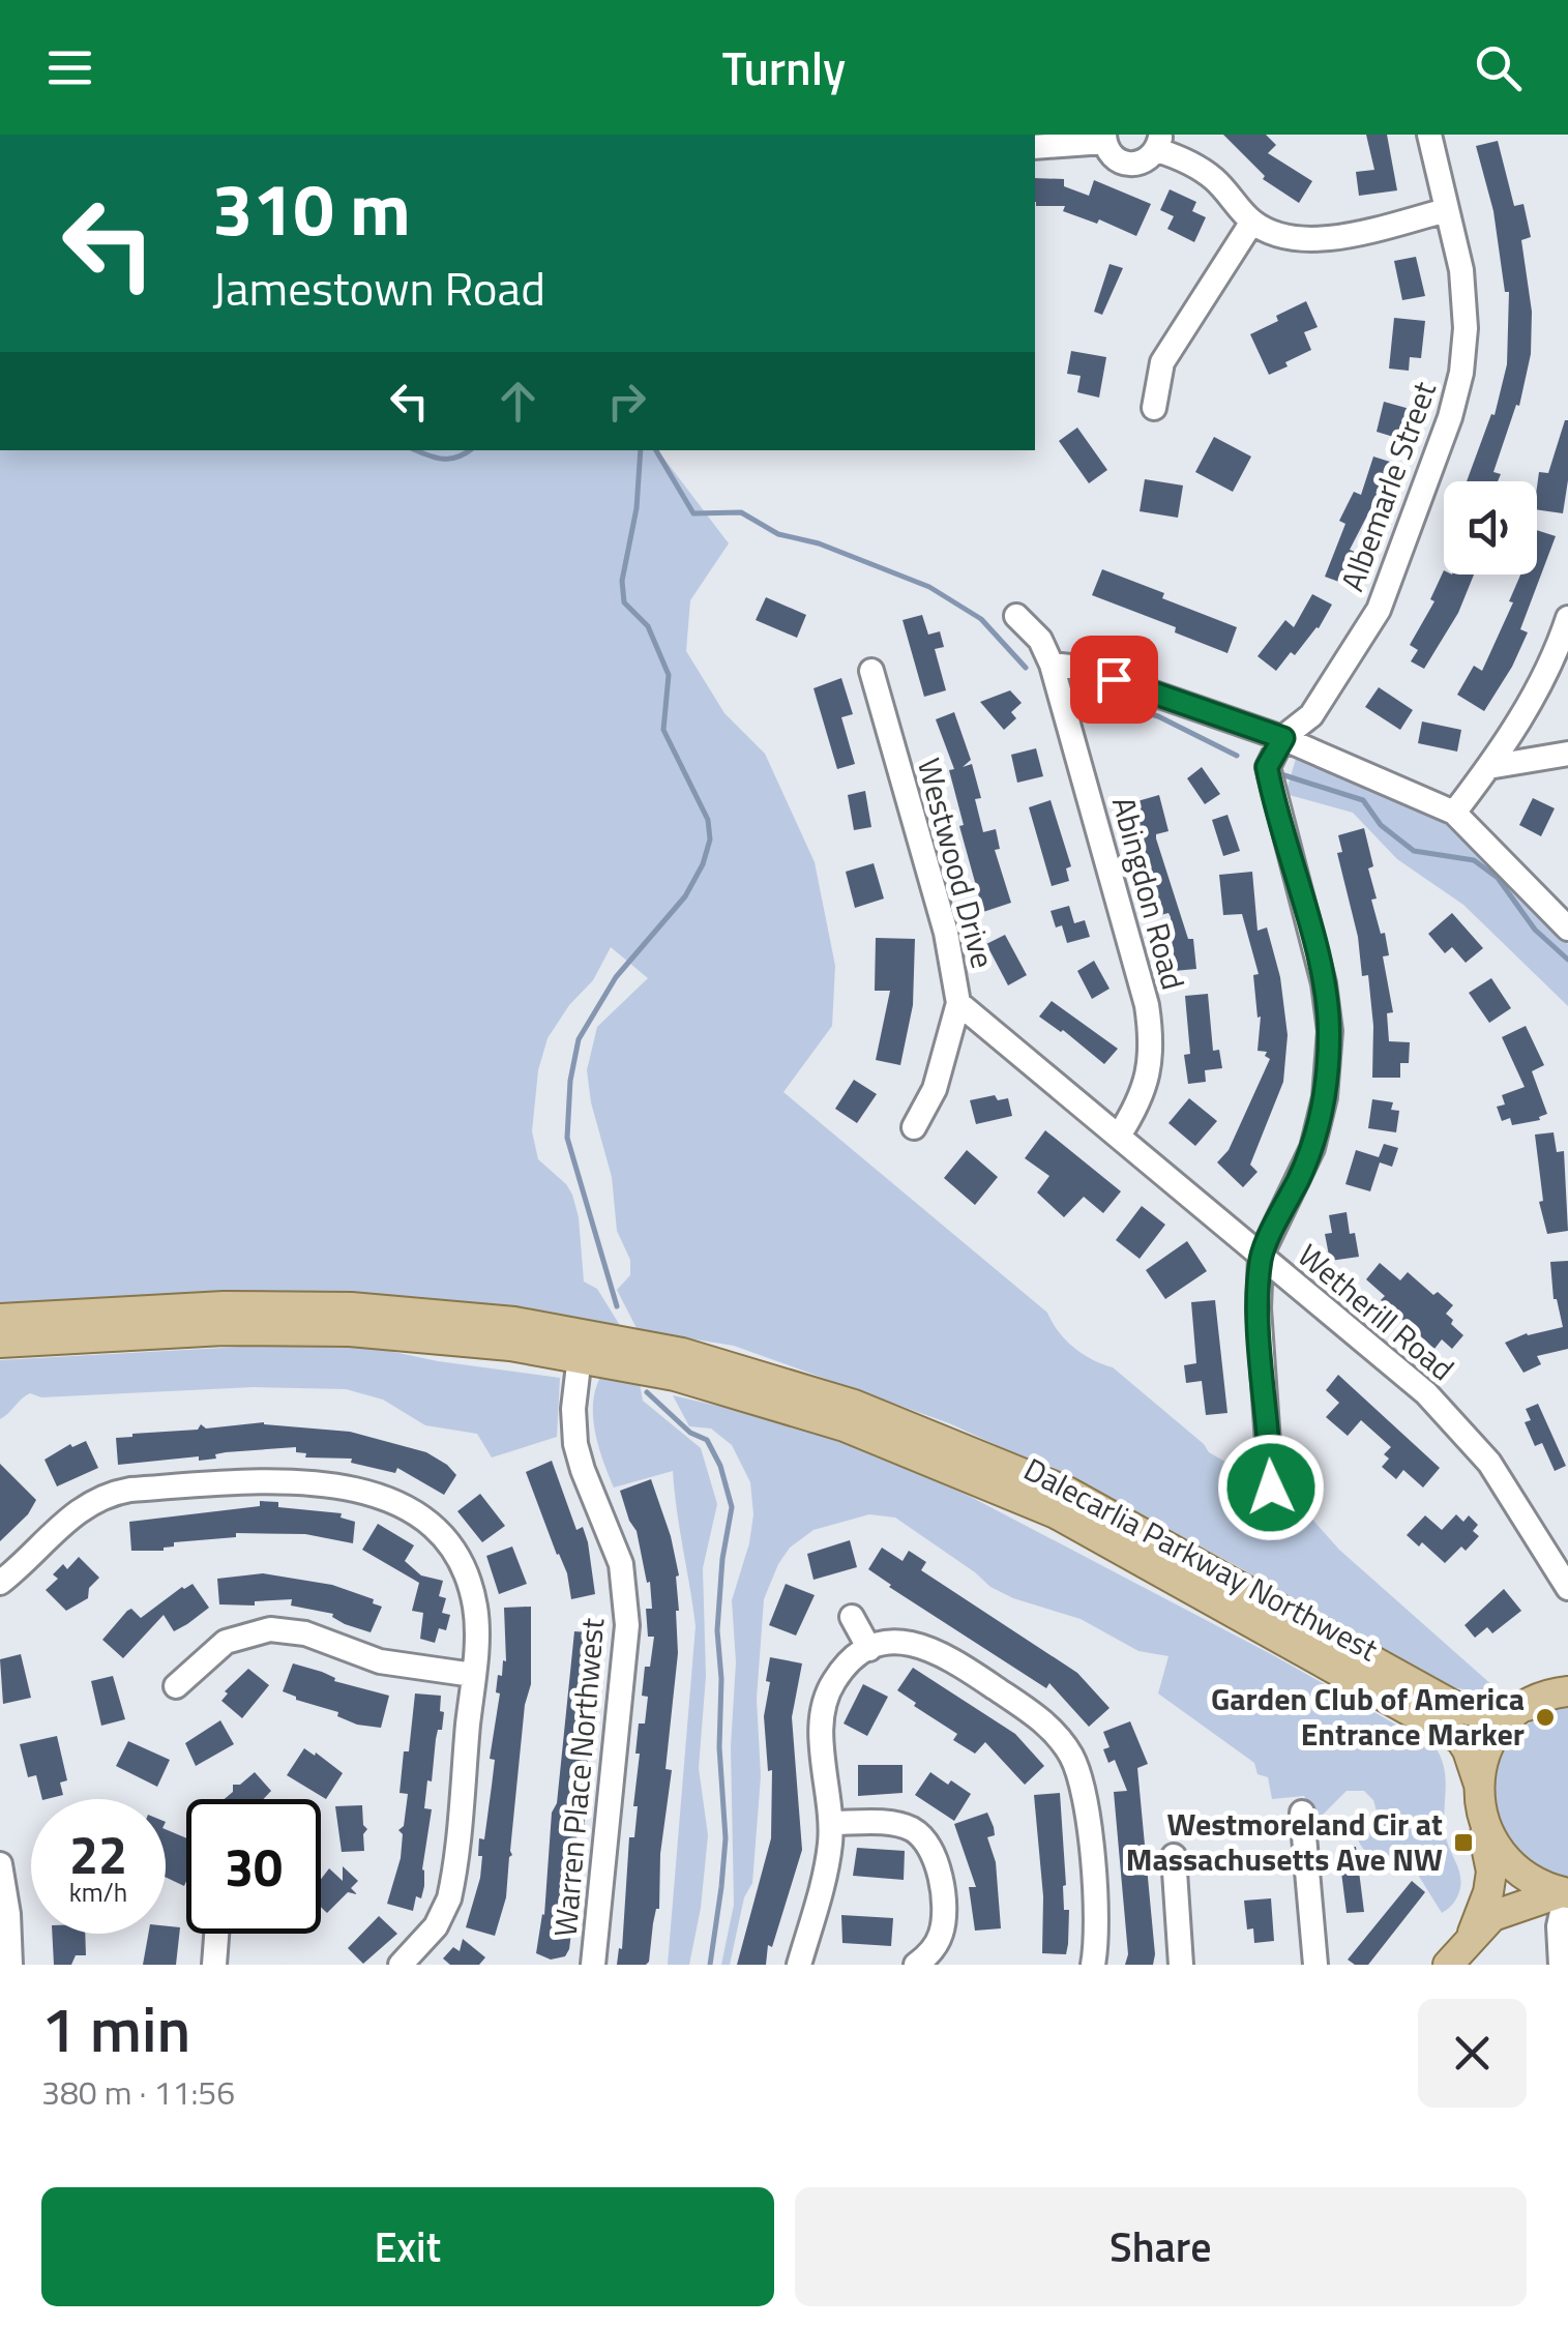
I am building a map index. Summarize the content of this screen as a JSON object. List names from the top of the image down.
{
  "streets": {
    "main road": ["Dalecarlia Parkway Northwest"],
    "street": [
      "Albemarle Street",
      "Westwood Drive",
      "Abingdon Road",
      "Wetherill Road",
      "Warren Place Northwest"
    ]
  },
  "crossings": [
    ["Westwood Drive", "Wetherill Road"],
    ["Abingdon Road", "Wetherill Road"],
    ["Dalecarlia Parkway Northwest", "Warren Place Northwest"]
  ],
  "places": {
    "other": ["Garden Club of America Entrance Marker"],
    "transit": ["Westmoreland Cir at Massachusetts Ave NW"]
  },
  "page": {
    "header": "Turnly",
    "turn": ["310 m", "Jamestown Road"],
    "speed": "22 km/h",
    "limit": "30",
    "heading": ["1 min", "380 m · 11:56"],
    "buttons": ["Exit", "Share"]
  }
}
